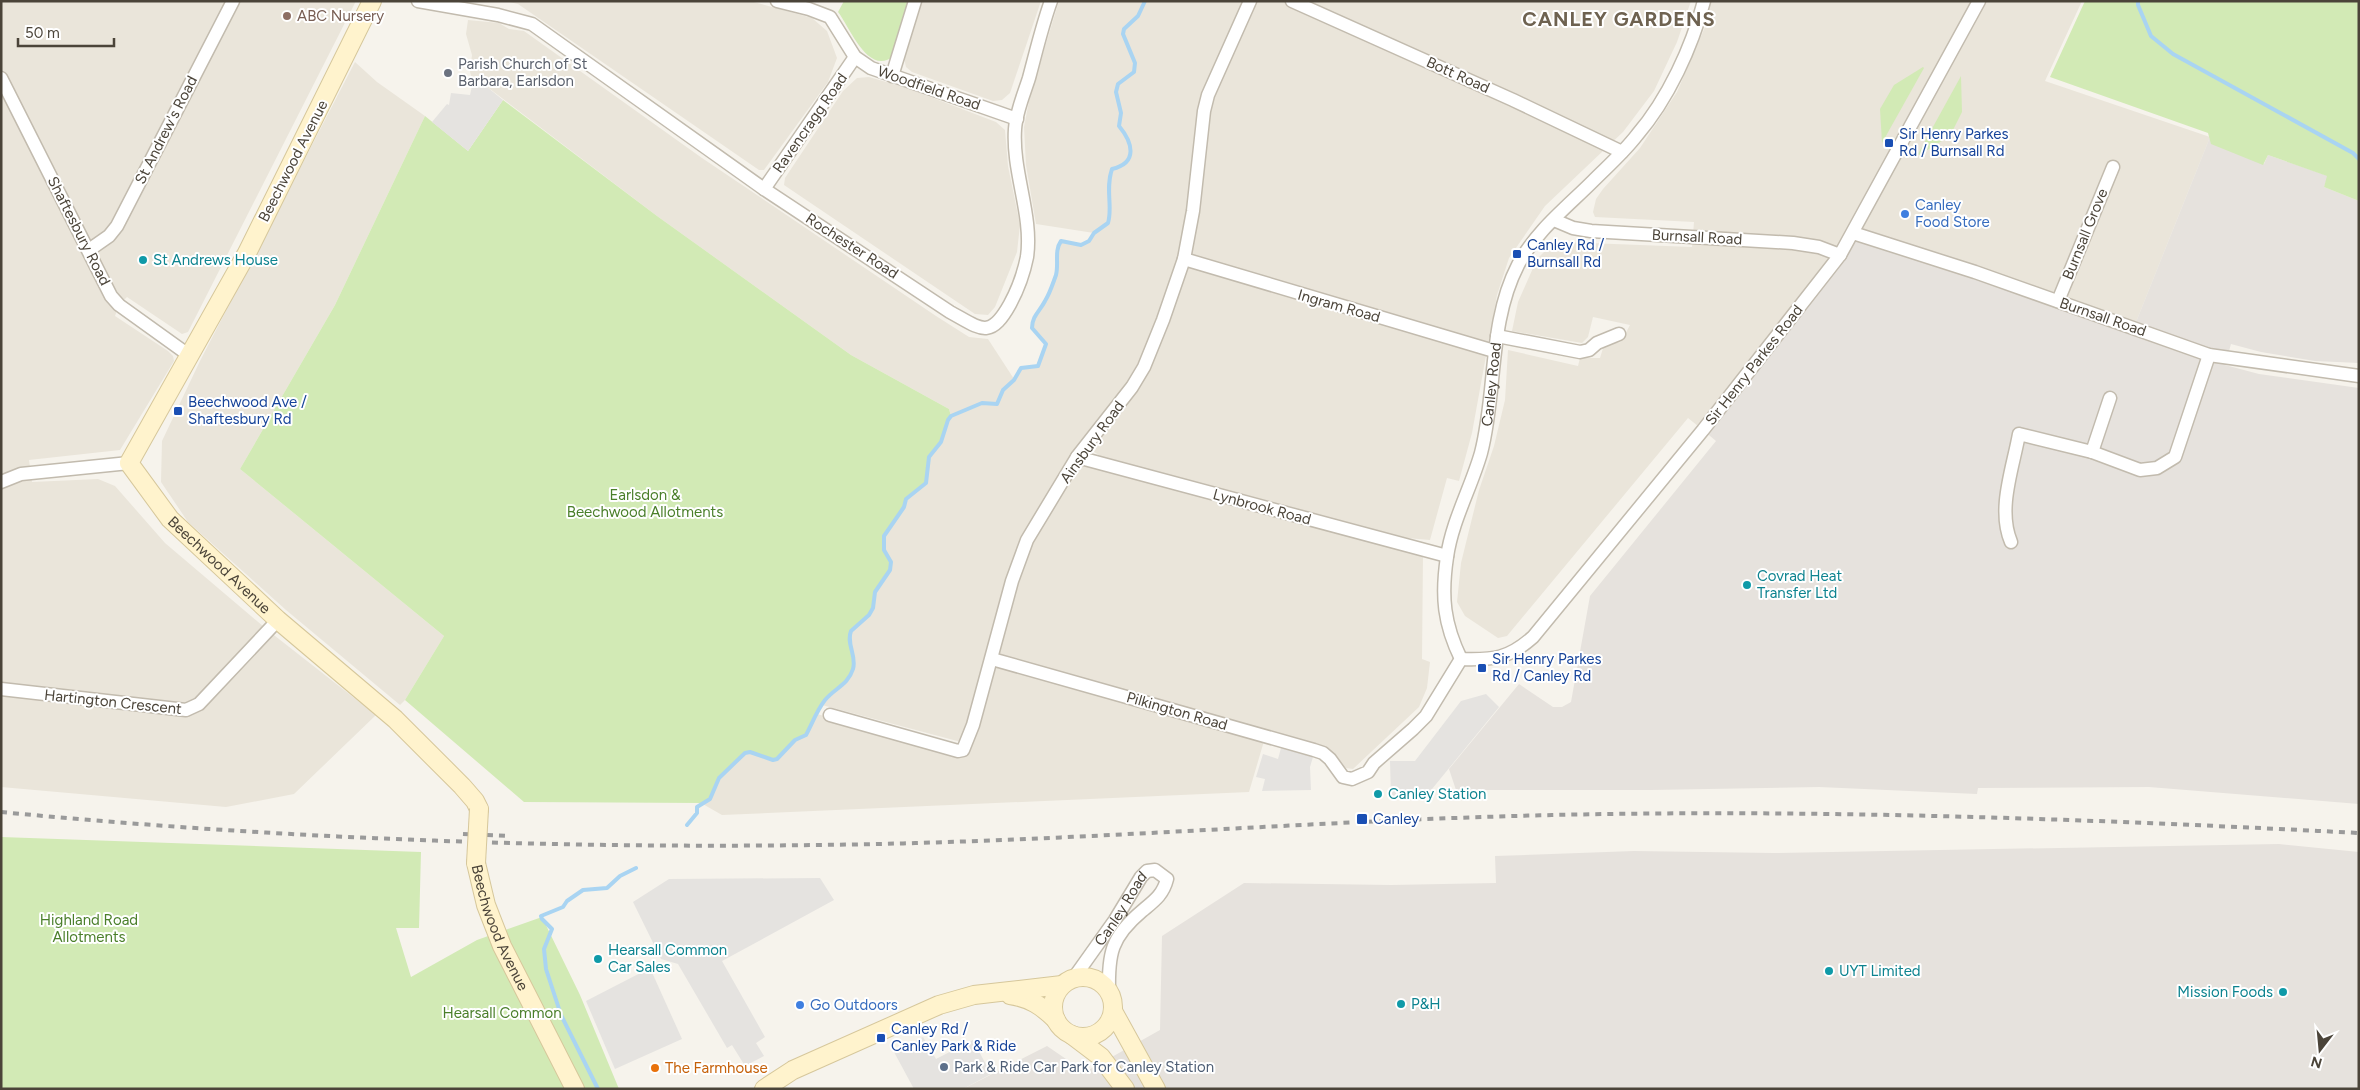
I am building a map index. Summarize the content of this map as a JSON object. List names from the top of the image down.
{
  "streets": {
    "street": [
      "Bott Road",
      "Woodfield Road",
      "Ravencragg Road",
      "St Andrew's Road",
      "Beechwood Avenue",
      "Shaftesbury Road",
      "Burnsall Grove",
      "Burnsall Road",
      "Rochester Road",
      "Ingram Road",
      "Sir Henry Parkes Road",
      "Canley Road",
      "Ainsbury Road",
      "Lynbrook Road",
      "Hartington Crescent",
      "Pilkington Road"
    ]
  },
  "crossings": [
    ["Bott Road", "Canley Road"],
    ["Woodfield Road", "Ravencragg Road"],
    ["Woodfield Road", "Rochester Road"],
    ["Ravencragg Road", "Rochester Road"],
    ["St Andrew's Road", "Shaftesbury Road"],
    ["Beechwood Avenue", "Shaftesbury Road"],
    ["Beechwood Avenue", "Hartington Crescent"],
    ["Burnsall Grove", "Burnsall Road"],
    ["Burnsall Road", "Sir Henry Parkes Road"],
    ["Burnsall Road", "Canley Road"],
    ["Ingram Road", "Canley Road"],
    ["Ingram Road", "Ainsbury Road"],
    ["Sir Henry Parkes Road", "Canley Road"],
    ["Sir Henry Parkes Road", "Pilkington Road"],
    ["Canley Road", "Lynbrook Road"],
    ["Canley Road", "Pilkington Road"],
    ["Ainsbury Road", "Lynbrook Road"],
    ["Ainsbury Road", "Pilkington Road"]
  ],
  "districts": ["CANLEY GARDENS"],
  "parks": ["Earlsdon & Beechwood Allotments", "Highland Road Allotments", "Hearsall Common"],
  "places": {
    "other": [
      "ABC Nursery",
      "Parish Church of St Barbara, Earlsdon",
      "Canley Food Store",
      "St Andrews House",
      "Covrad Heat Transfer Ltd",
      "Canley Station",
      "Hearsall Common Car Sales",
      "UYT Limited",
      "Mission Foods",
      "P&H",
      "Go Outdoors",
      "Park & Ride Car Park for Canley Station",
      "The Farmhouse"
    ],
    "transit": [
      "Sir Henry Parkes Rd / Burnsall Rd",
      "Canley Rd / Burnsall Rd",
      "Beechwood Ave / Shaftesbury Rd",
      "Sir Henry Parkes Rd / Canley Rd",
      "Canley",
      "Canley Rd / Canley Park & Ride"
    ]
  },
  "scale_bar": "50 m",
  "north": "bottom"
}
